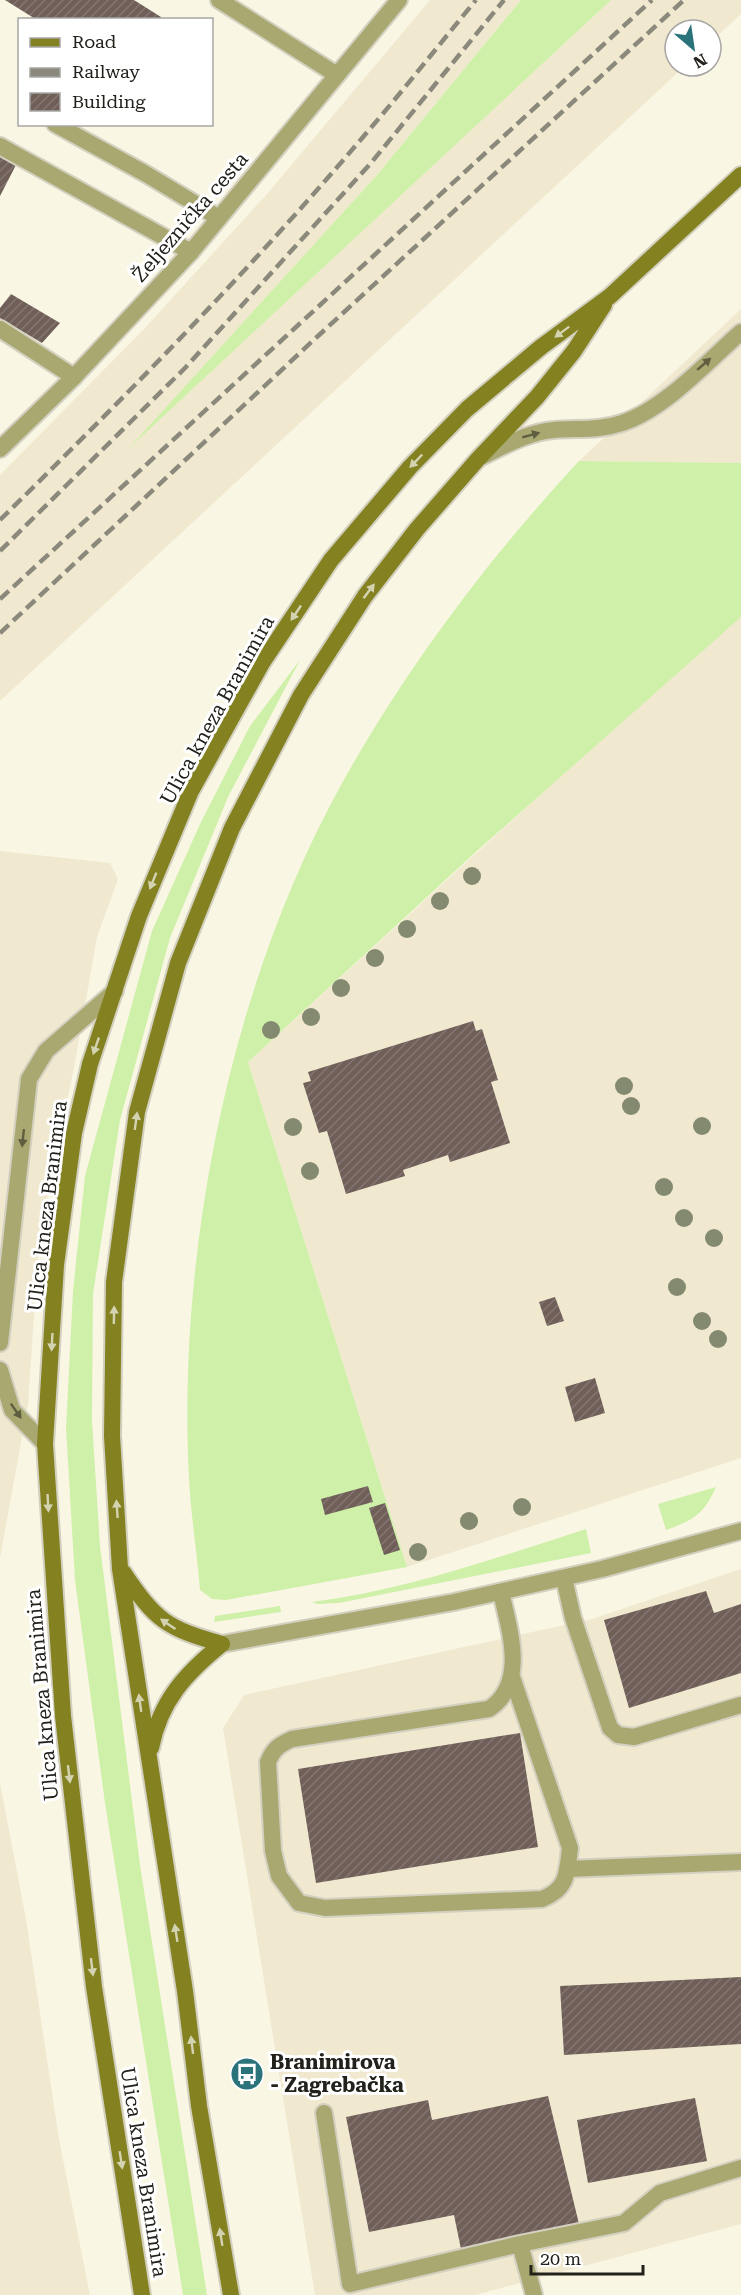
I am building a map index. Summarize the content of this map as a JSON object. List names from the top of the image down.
{
  "streets": {
    "main road": ["Ulica kneza Branimira"],
    "street": ["Željeznička cesta"]
  },
  "places": {
    "bus stop": ["Branimirova - Zagrebačka"]
  },
  "legend": ["Road", "Railway", "Building"],
  "scale_bar": "20 m",
  "north": "bottom right"
}
